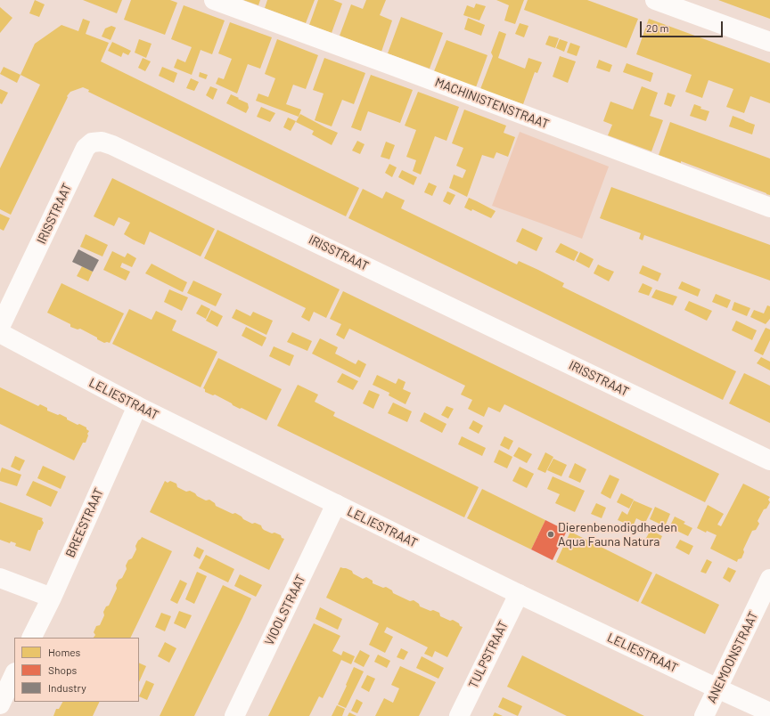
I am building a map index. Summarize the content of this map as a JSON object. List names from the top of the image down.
{
  "streets": {
    "street": [
      "MACHINISTENSTRAAT",
      "IRISSTRAAT",
      "LELIESTRAAT",
      "BREESTRAAT",
      "VIOOLSTRAAT",
      "TULPSTRAAT",
      "ANEMOONSTRAAT"
    ]
  },
  "crossings": [
    ["LELIESTRAAT", "BREESTRAAT"],
    ["LELIESTRAAT", "VIOOLSTRAAT"],
    ["LELIESTRAAT", "TULPSTRAAT"],
    ["LELIESTRAAT", "ANEMOONSTRAAT"]
  ],
  "places": ["Dierenbenodigdheden Aqua Fauna Natura"],
  "legend": ["Homes", "Shops", "Industry"],
  "scale_bar": "20 m"
}
